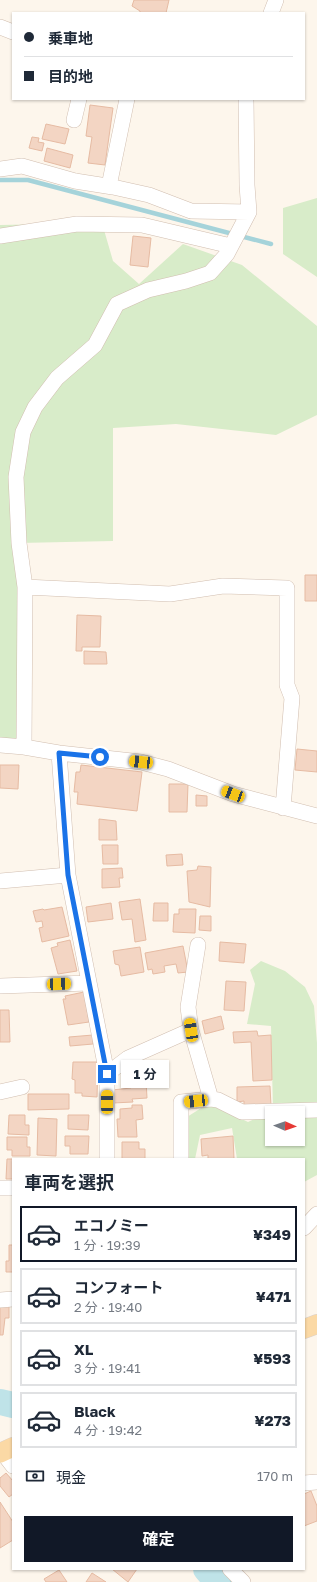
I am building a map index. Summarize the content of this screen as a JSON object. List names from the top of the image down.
{
  "north": "right",
  "page": {
    "banner": ["乗車地", "目的地"],
    "bubble": "1 分",
    "heading": "車両を選択",
    "list": [
      {
        "name": "エコノミー",
        "note": "1 分 · 19:39",
        "value": "¥349"
      },
      {
        "name": "コンフォート",
        "note": "2 分 · 19:40",
        "value": "¥471"
      },
      {
        "name": "XL",
        "note": "3 分 · 19:41",
        "value": "¥593"
      },
      {
        "name": "Black",
        "note": "4 分 · 19:42",
        "value": "¥273"
      }
    ],
    "pay": ["現金", "170 m"],
    "buttons": "確定"
  }
}
